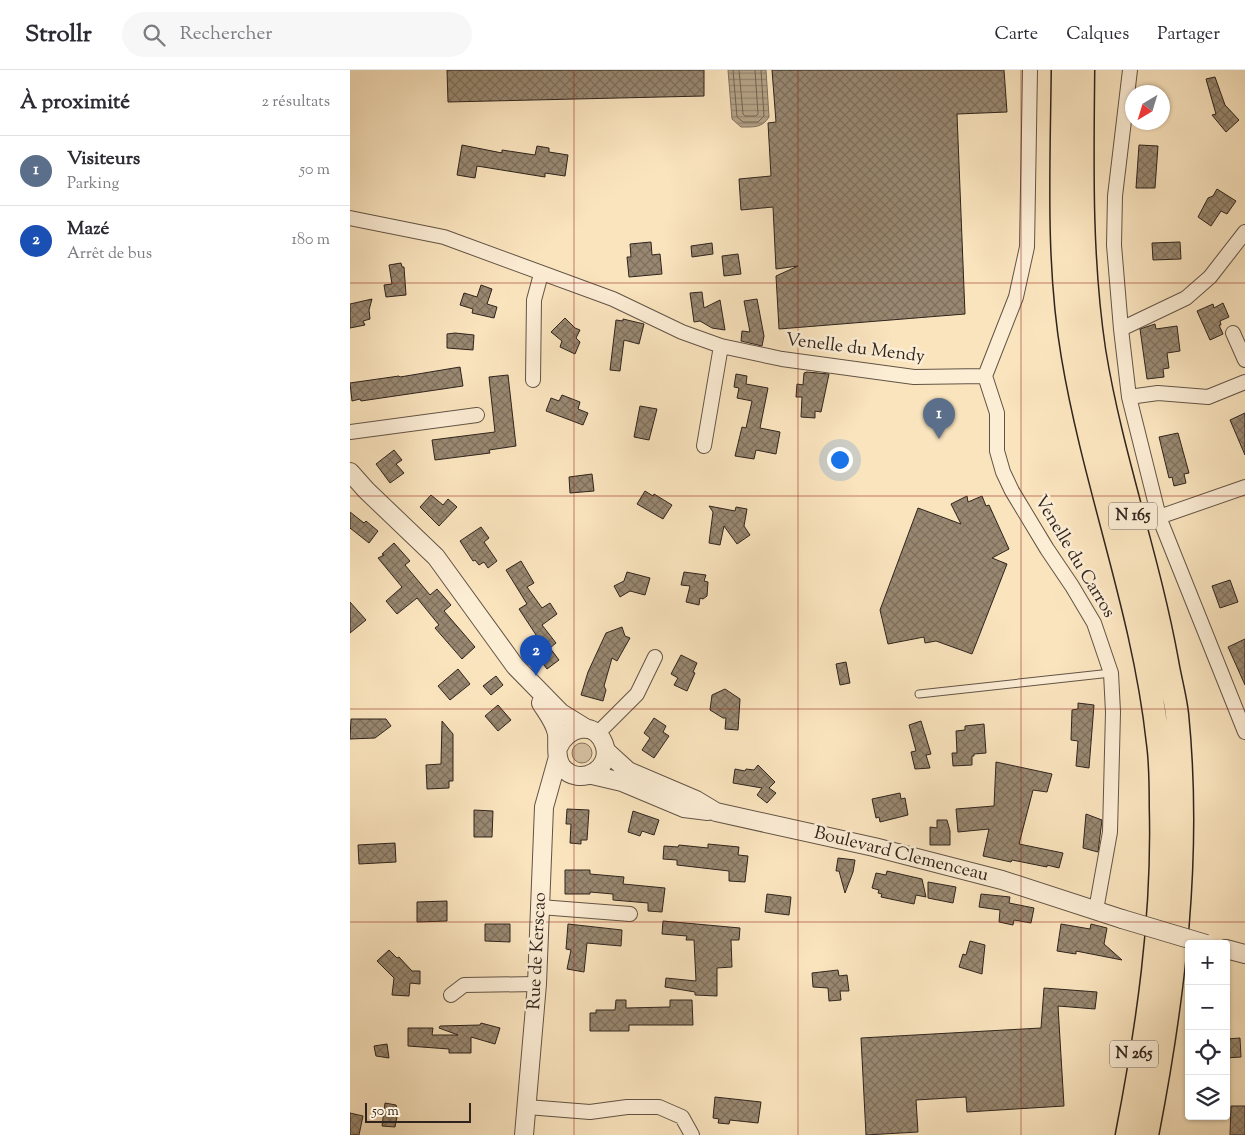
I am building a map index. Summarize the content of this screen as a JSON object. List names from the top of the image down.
{
  "streets": {
    "highway": ["N 165", "N 265"],
    "street": [
      "Venelle du Mendy",
      "Venelle du Carros",
      "Boulevard Clemenceau",
      "Rue de Kerscao"
    ]
  },
  "crossings": [
    ["Venelle du Mendy", "Venelle du Carros"],
    ["N 165", "N 265"],
    ["Venelle du Carros", "Boulevard Clemenceau"],
    ["Boulevard Clemenceau", "Rue de Kerscao"]
  ],
  "scale_bar": "50 m",
  "north": "bottom left",
  "page": {
    "header": "Strollr",
    "search": "Rechercher",
    "nav": ["Carte", "Calques", "Partager"],
    "heading": ["À proximité", "2 résultats"],
    "list": [
      {
        "mark": "1",
        "name": "Visiteurs",
        "note": "Parking",
        "value": "50 m"
      },
      {
        "mark": "2",
        "name": "Mazé",
        "note": "Arrêt de bus",
        "value": "180 m"
      }
    ],
    "pins": ["1", "2"],
    "map_buttons": ["+", "−"],
    "scale": "50 m"
  }
}
